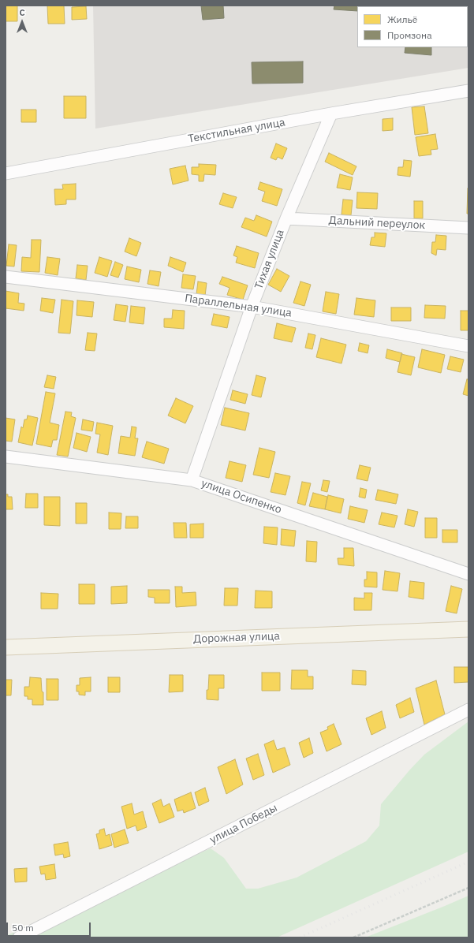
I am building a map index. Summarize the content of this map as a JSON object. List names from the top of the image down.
{
  "streets": {
    "main road": ["Дорожная улица"],
    "street": [
      "Текстильная улица",
      "Дальний переулок",
      "Тихая улица",
      "Параллельная улица",
      "улица Осипенко",
      "улица Победы"
    ]
  },
  "crossings": [
    ["Текстильная улица", "Тихая улица"],
    ["Дальний переулок", "Тихая улица"],
    ["Тихая улица", "Параллельная улица"],
    ["Тихая улица", "улица Осипенко"]
  ],
  "legend": ["Жильё", "Промзона"],
  "scale_bar": "50 m",
  "north": "top"
}
